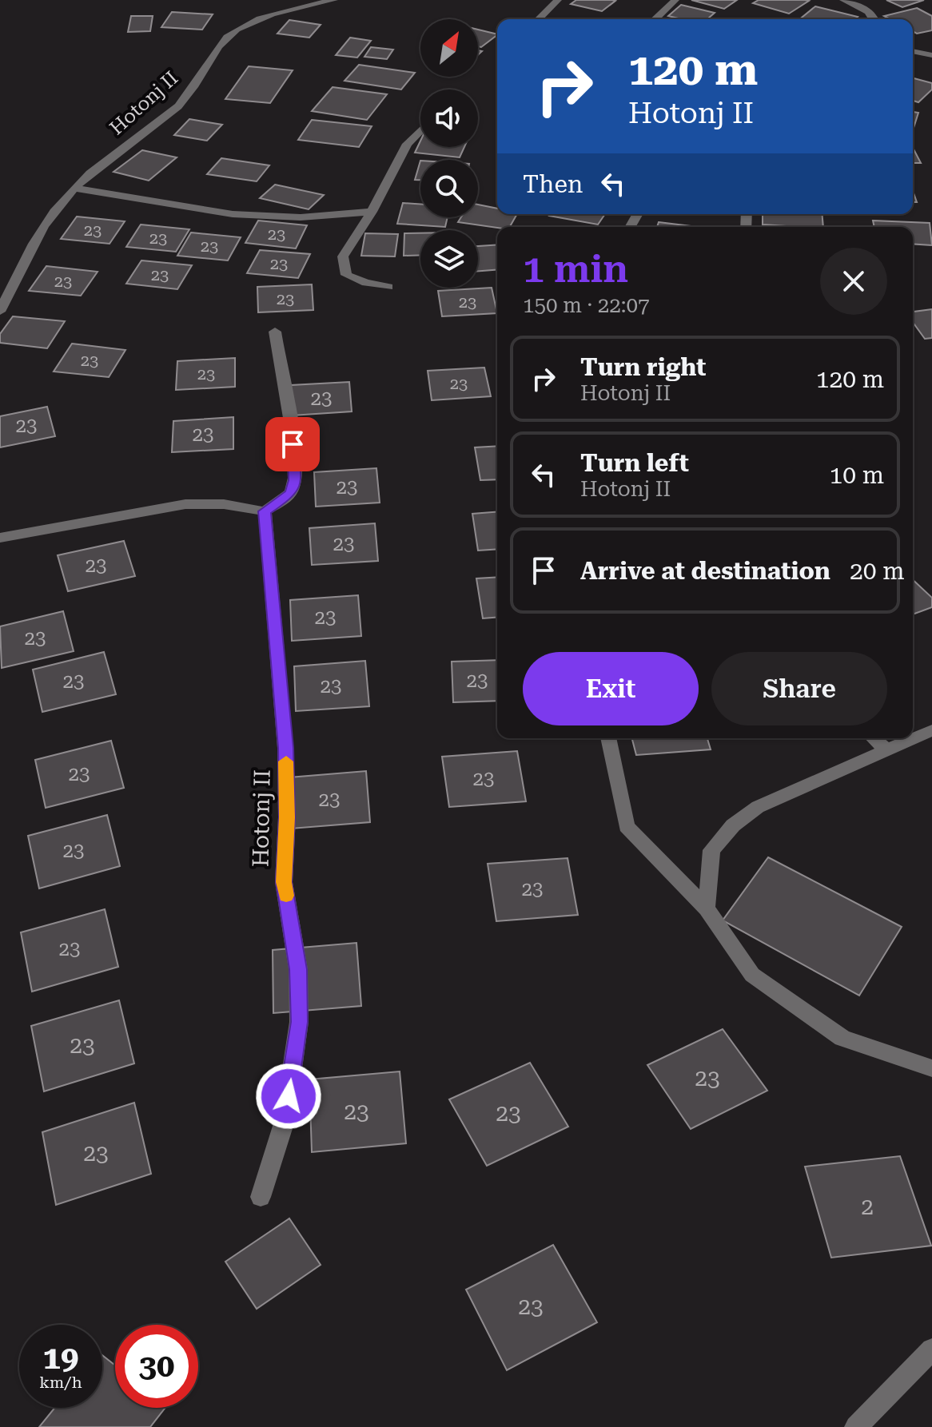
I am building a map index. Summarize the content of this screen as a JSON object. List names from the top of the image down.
{
  "streets": {
    "street": ["Hotonj II"]
  },
  "house_numbers": [
    "23",
    "23",
    "23",
    "23",
    "23",
    "23",
    "23",
    "23",
    "23",
    "23",
    "23",
    "23",
    "23",
    "23",
    "23",
    "23",
    "23",
    "23",
    "23",
    "23",
    "23",
    "23",
    "23",
    "23",
    "23",
    "23",
    "23",
    "23",
    "23",
    "23",
    "23",
    "23",
    "23",
    "23",
    "2",
    "23"
  ],
  "north": "top right",
  "page": {
    "turn": ["120 m", "Hotonj II"],
    "then": "Then",
    "heading": ["1 min", "150 m · 22:07"],
    "list": [
      {
        "name": "Turn right",
        "note": "Hotonj II",
        "value": "120 m"
      },
      {
        "name": "Turn left",
        "note": "Hotonj II",
        "value": "10 m"
      },
      {
        "name": "Arrive at destination",
        "value": "20 m"
      }
    ],
    "buttons": ["Exit", "Share"],
    "speed": "19 km/h",
    "limit": "30"
  }
}
